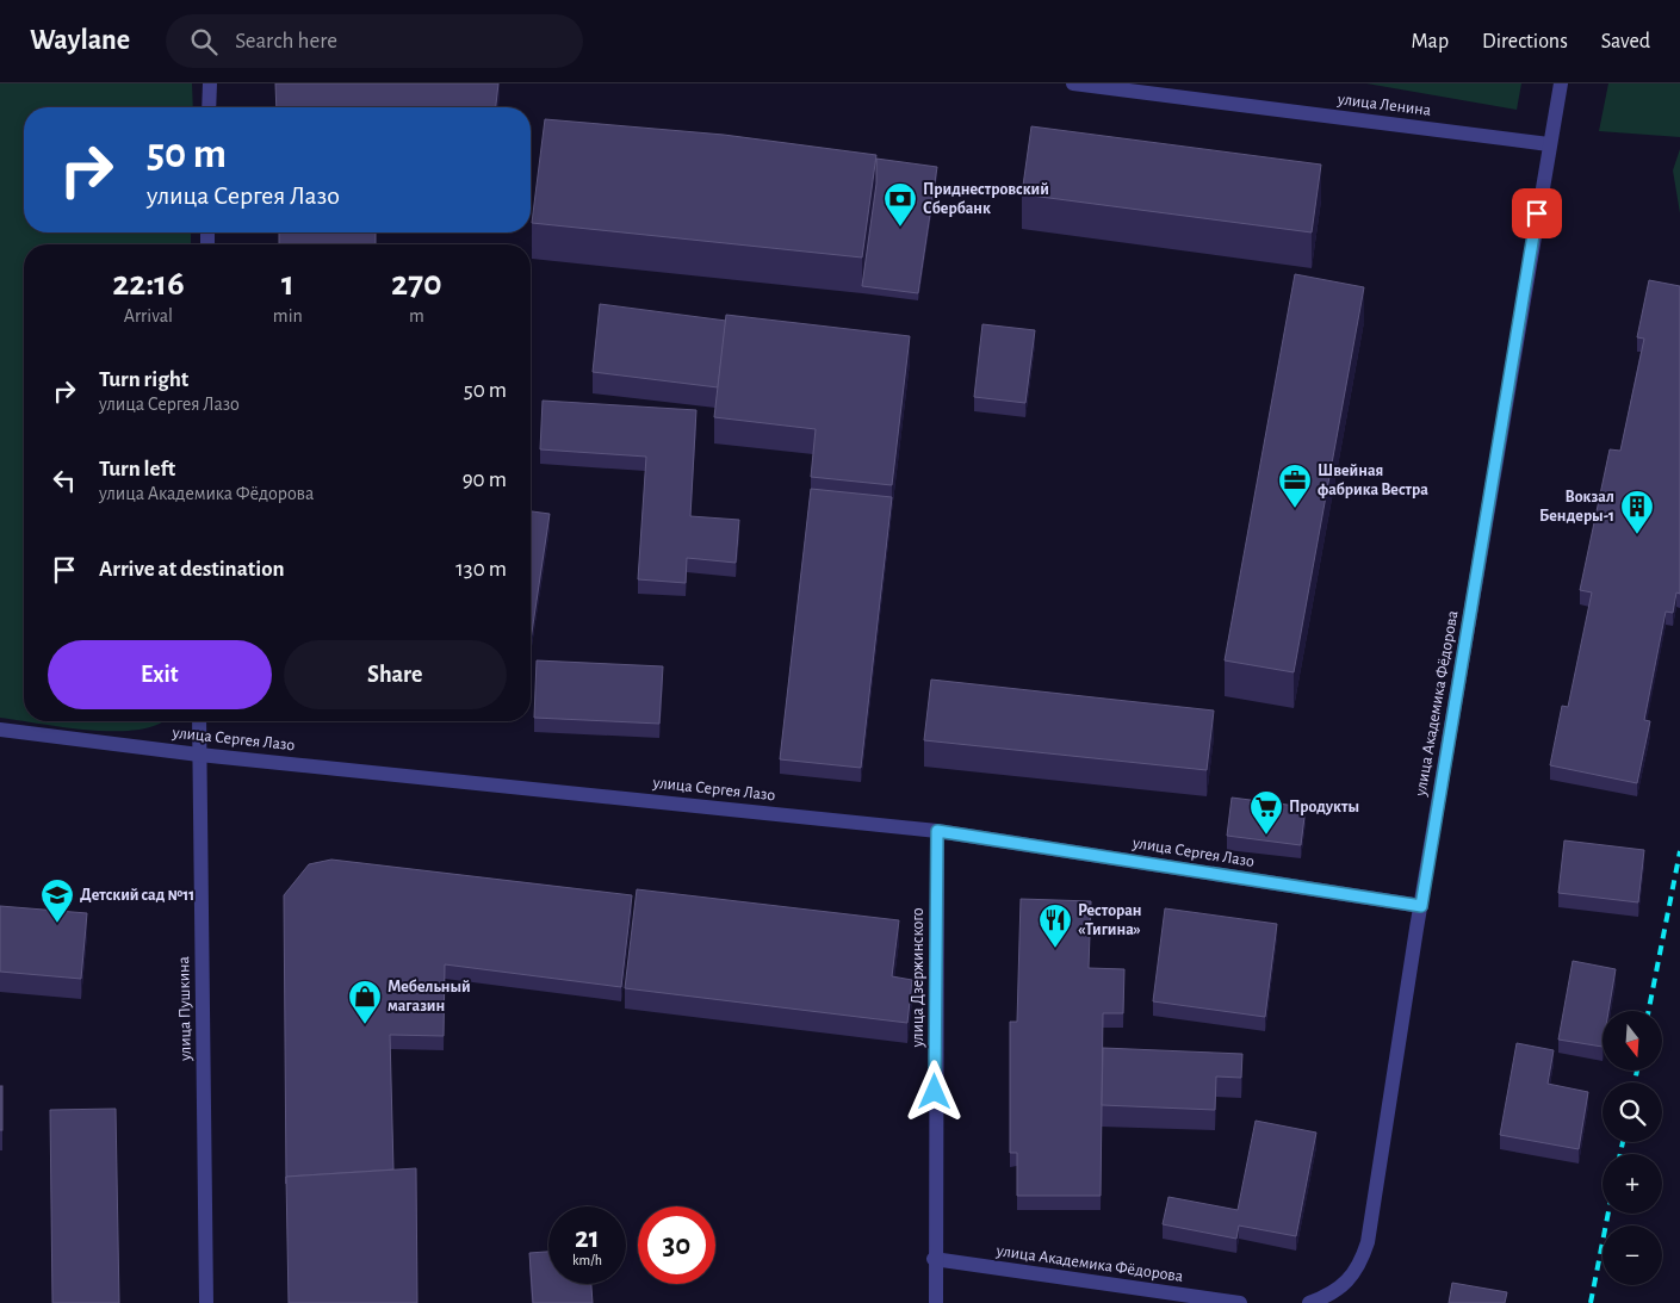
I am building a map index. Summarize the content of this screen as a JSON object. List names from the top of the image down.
{
  "streets": {
    "street": [
      "улица Ленина",
      "улица Академика Фёдорова",
      "улица Сергея Лазо",
      "улица Дзержинского",
      "улица Пушкина"
    ]
  },
  "crossings": [
    ["улица Ленина", "улица Академика Фёдорова"],
    ["улица Академика Фёдорова", "улица Сергея Лазо"],
    ["улица Академика Фёдорова", "улица Дзержинского"],
    ["улица Сергея Лазо", "улица Дзержинского"],
    ["улица Сергея Лазо", "улица Пушкина"]
  ],
  "places": {
    "bank": ["Приднестровский Сбербанк"],
    "office": ["Швейная фабрика Вестра"],
    "building": ["Вокзал Бендеры-1"],
    "supermarket": ["Продукты"],
    "school or university": ["Детский сад №11"],
    "restaurant": ["Ресторан «Тигина»"],
    "shop": ["Мебельный магазин"]
  },
  "north": "bottom",
  "page": {
    "header": "Waylane",
    "search": "Search here",
    "nav": ["Map", "Directions", "Saved"],
    "turn": ["50 m", "улица Сергея Лазо"],
    "eta": [
      "22:16",
      "Arrival",
      "1",
      "min",
      "270",
      "m"
    ],
    "list": [
      {
        "name": "Turn right",
        "note": "улица Сергея Лазо",
        "value": "50 m"
      },
      {
        "name": "Turn left",
        "note": "улица Академика Фёдорова",
        "value": "90 m"
      },
      {
        "name": "Arrive at destination",
        "value": "130 m"
      }
    ],
    "buttons": ["Exit", "Share"],
    "map_buttons": ["+", "−"],
    "speed": "21 km/h",
    "limit": "30"
  }
}
